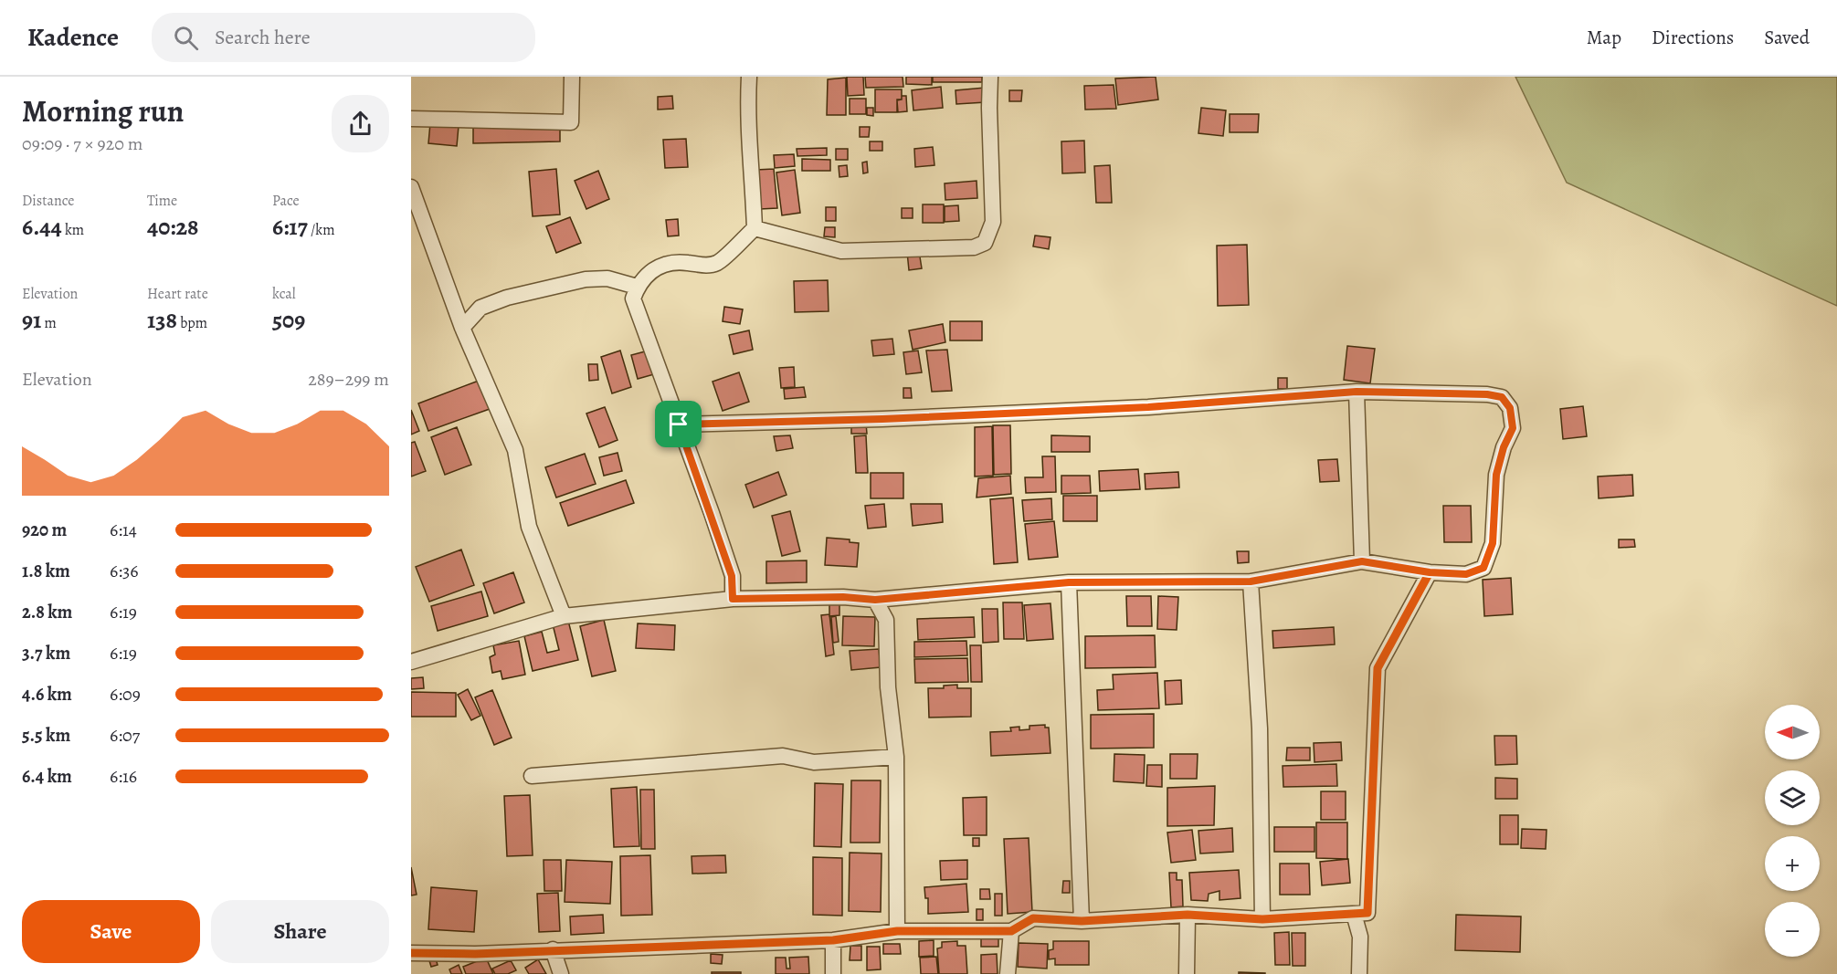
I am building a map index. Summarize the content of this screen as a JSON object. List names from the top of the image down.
{
  "north": "left",
  "page": {
    "header": "Kadence",
    "search": "Search here",
    "nav": ["Map", "Directions", "Saved"],
    "heading": ["Morning run", "09:09 · 7 × 920 m"],
    "stats": [
      ["Distance", "6.44 km"],
      ["Time", "40:28"],
      ["Pace", "6:17 /km"],
      ["Elevation", "91 m"],
      ["Heart rate", "138 bpm"],
      ["kcal", "509"]
    ],
    "chart": ["Elevation", "289–299 m"],
    "list": [
      {
        "name": "920 m",
        "note": "6:14"
      },
      {
        "name": "1.8 km",
        "note": "6:36"
      },
      {
        "name": "2.8 km",
        "note": "6:19"
      },
      {
        "name": "3.7 km",
        "note": "6:19"
      },
      {
        "name": "4.6 km",
        "note": "6:09"
      },
      {
        "name": "5.5 km",
        "note": "6:07"
      },
      {
        "name": "6.4 km",
        "note": "6:16"
      }
    ],
    "map_buttons": ["+", "−"],
    "buttons": ["Save", "Share"]
  }
}
